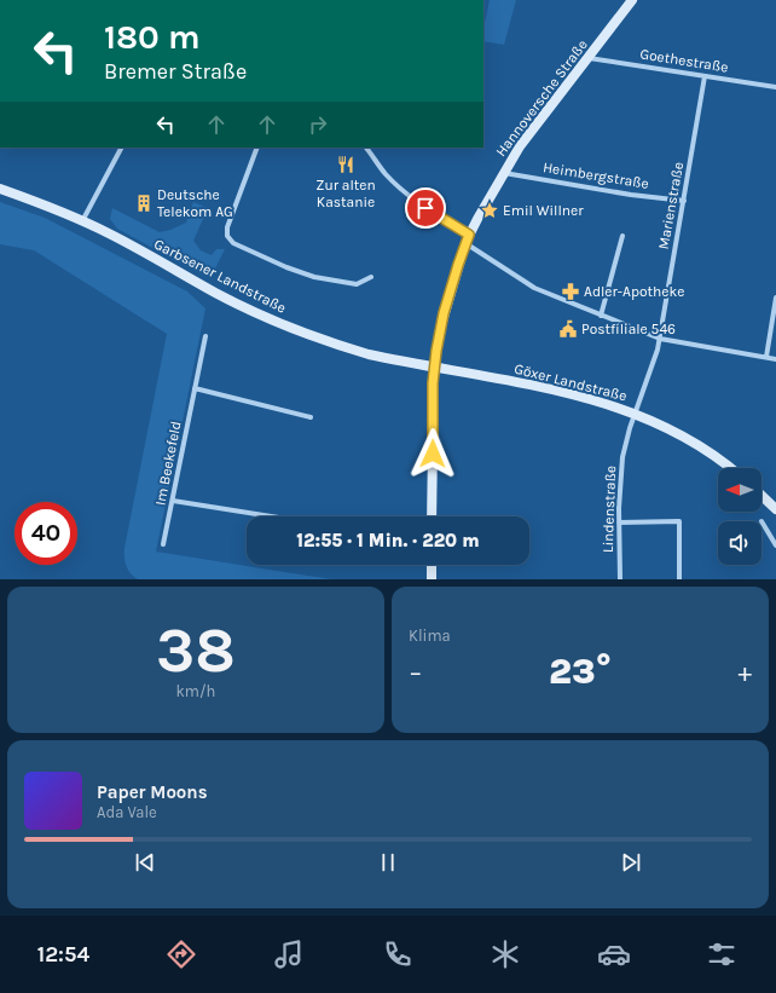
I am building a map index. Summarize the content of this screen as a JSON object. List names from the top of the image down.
{
  "streets": {
    "main road": ["Hannoversche Straße", "Garbsener Landstraße", "Göxer Landstraße"],
    "street": [
      "Goethestraße",
      "Heimbergstraße",
      "Marienstraße",
      "Im Beekefeld",
      "Lindenstraße"
    ]
  },
  "crossings": [
    ["Goethestraße", "Hannoversche Straße"],
    ["Goethestraße", "Marienstraße"],
    ["Hannoversche Straße", "Heimbergstraße"],
    ["Hannoversche Straße", "Garbsener Landstraße"],
    ["Hannoversche Straße", "Göxer Landstraße"],
    ["Heimbergstraße", "Marienstraße"],
    ["Marienstraße", "Göxer Landstraße"],
    ["Marienstraße", "Lindenstraße"],
    ["Garbsener Landstraße", "Göxer Landstraße"],
    ["Göxer Landstraße", "Lindenstraße"]
  ],
  "places": {
    "restaurant": ["Zur alten Kastanie"],
    "building": ["Deutsche Telekom AG"],
    "place": ["Emil Willner"],
    "pharmacy": ["Adler-Apotheke"],
    "public building": ["Postfiliale 546"]
  },
  "north": "left",
  "page": {
    "turn": ["180 m", "Bremer Straße"],
    "limit": "40",
    "trip": "12:55 · 1 Min. · 220 m",
    "tile": [
      ["38", "km/h"],
      "Klima"
    ],
    "heat": ["−", "23°", "+"],
    "song": ["Paper Moons", "Ada Vale"],
    "tabs": "12:54"
  }
}
